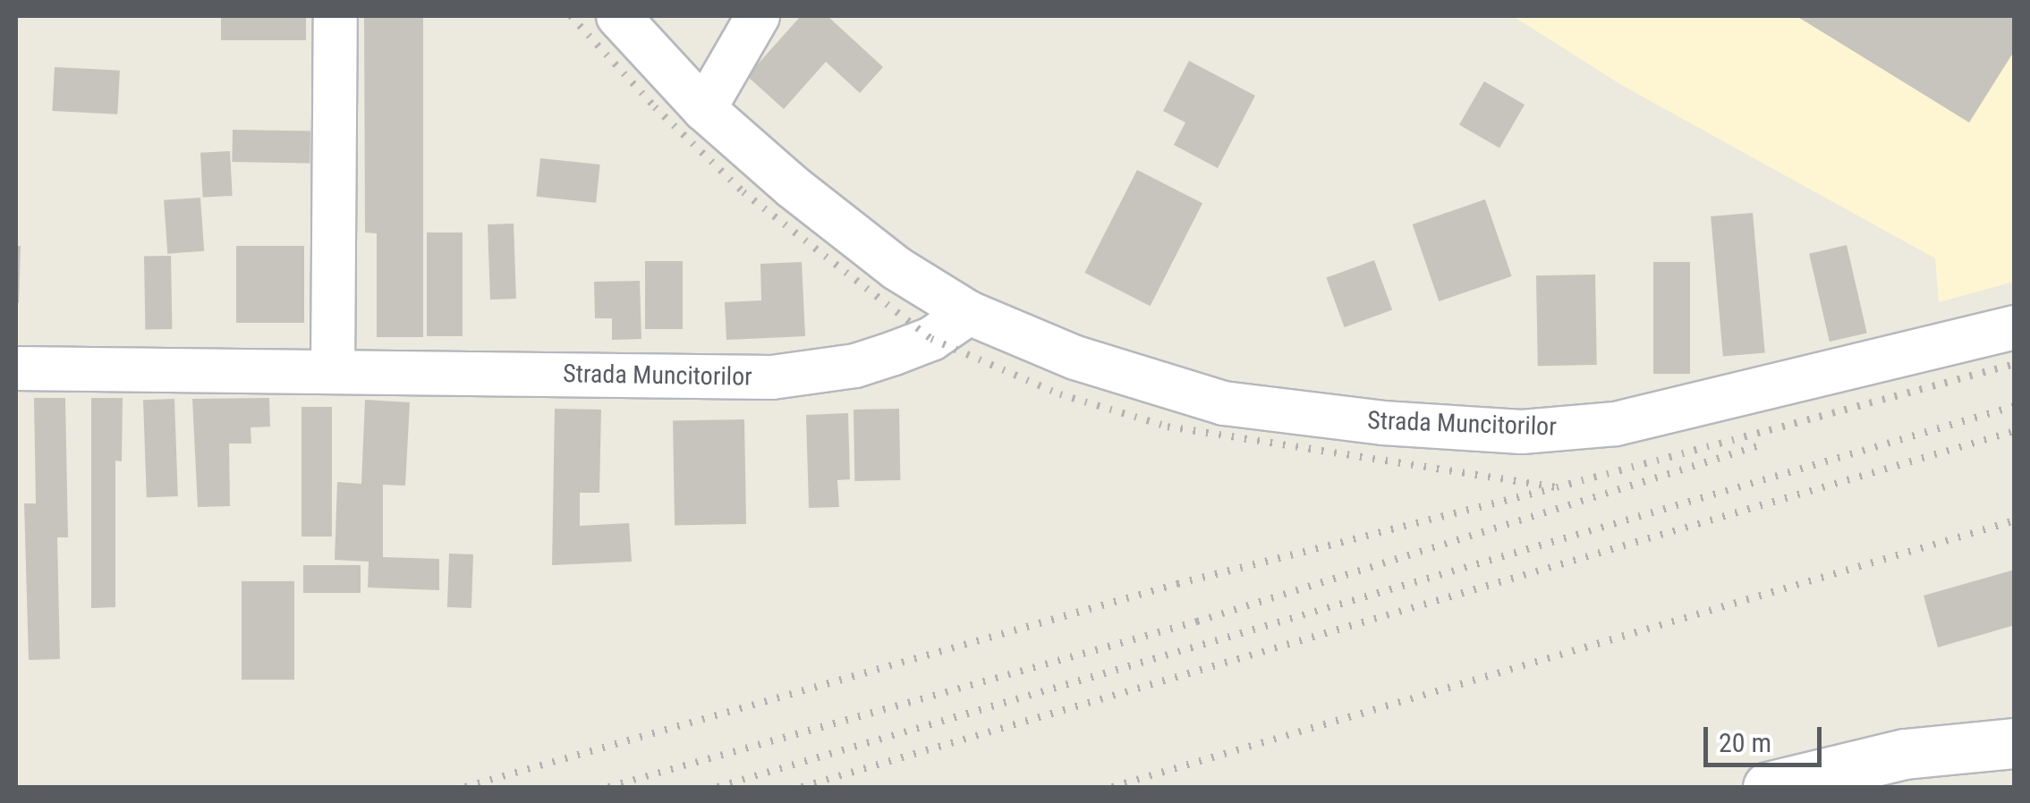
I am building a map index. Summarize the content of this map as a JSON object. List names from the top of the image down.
{
  "streets": {
    "street": ["Strada Muncitorilor"]
  },
  "scale_bar": "20 m"
}
